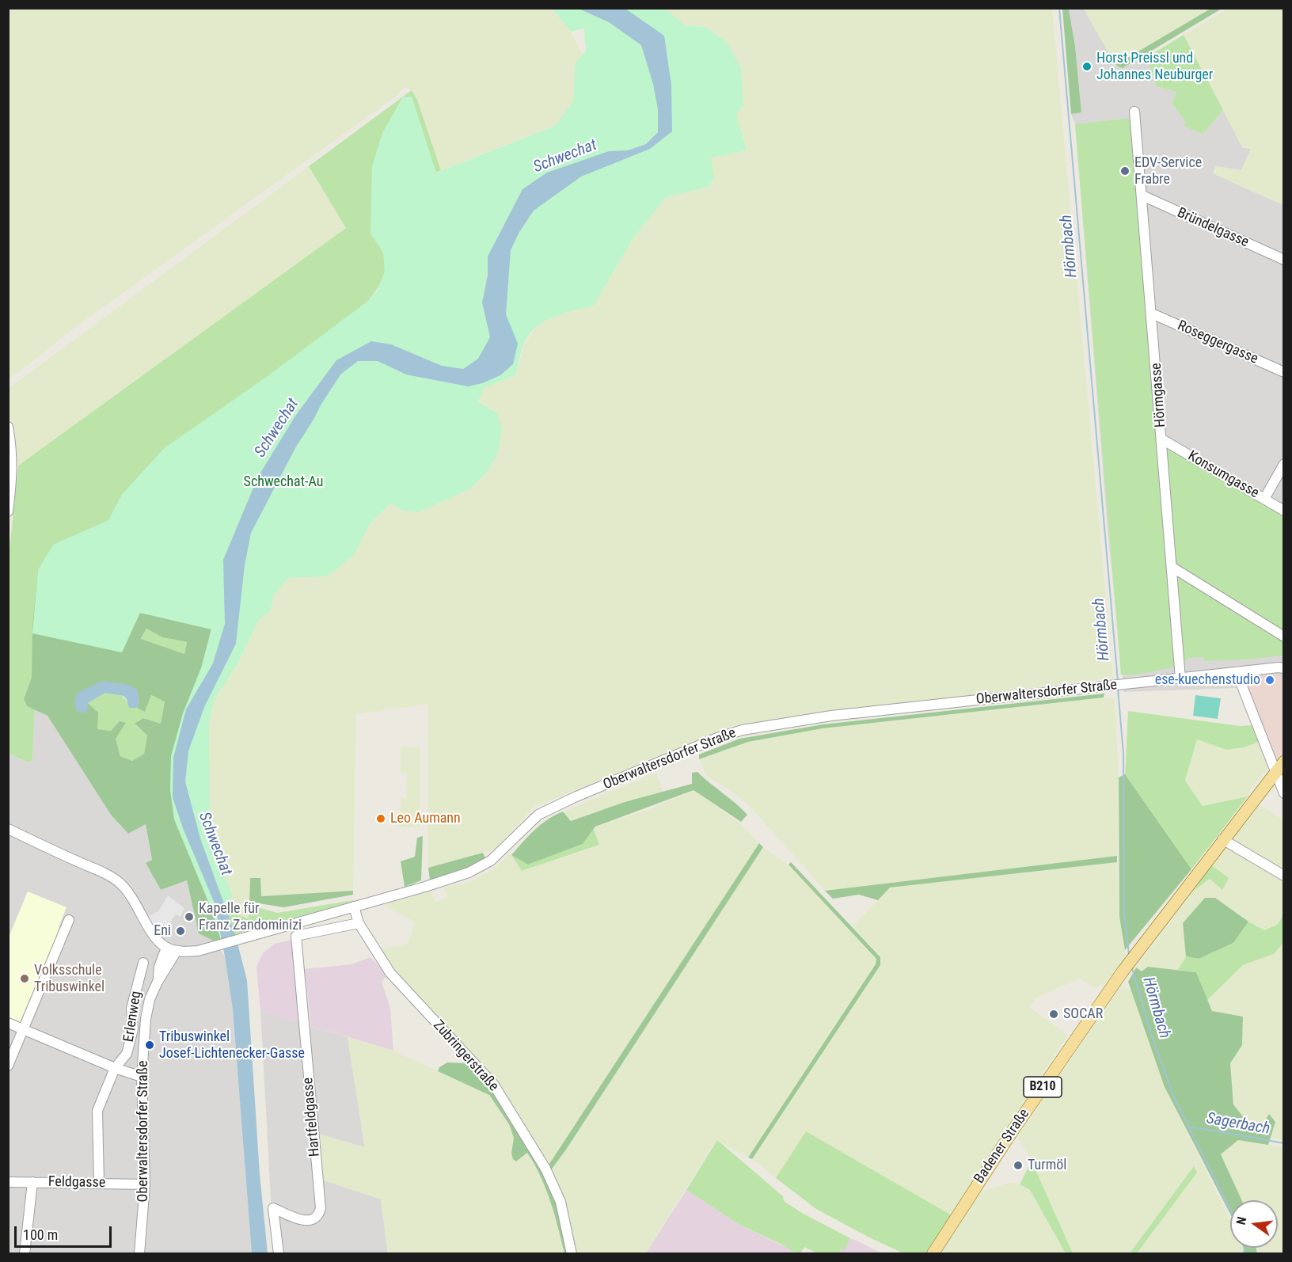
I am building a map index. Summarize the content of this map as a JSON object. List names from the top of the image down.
{
  "streets": {
    "main road": ["B210", "Badener Straße"],
    "street": [
      "Bründelgasse",
      "Roseggergasse",
      "Hörmgasse",
      "Konsumgasse",
      "Oberwaltersdorfer Straße",
      "Erlenweg",
      "Zubringerstraße",
      "Hartfeldgasse",
      "Feldgasse"
    ]
  },
  "crossings": [
    ["Bründelgasse", "Hörmgasse"],
    ["Roseggergasse", "Hörmgasse"],
    ["Hörmgasse", "Konsumgasse"],
    ["Hörmgasse", "Oberwaltersdorfer Straße"],
    ["Oberwaltersdorfer Straße", "Feldgasse"],
    ["Erlenweg", "Feldgasse"],
    ["Zubringerstraße", "Hartfeldgasse"],
    ["B210", "Badener Straße"]
  ],
  "water": ["Schwechat", "Hörmbach", "Sagerbach"],
  "parks": ["Schwechat-Au"],
  "places": [
    "Horst Preissl und Johannes Neuburger",
    "EDV-Service Frabre",
    "ese-kuechenstudio",
    "Leo Aumann",
    "Kapelle für Franz Zandominizi",
    "Eni",
    "Volksschule Tribuswinkel",
    "SOCAR",
    "Tribuswinkel Josef-Lichtenecker-Gasse",
    "Turmöl"
  ],
  "scale_bar": "100 m",
  "north": "left"
}
